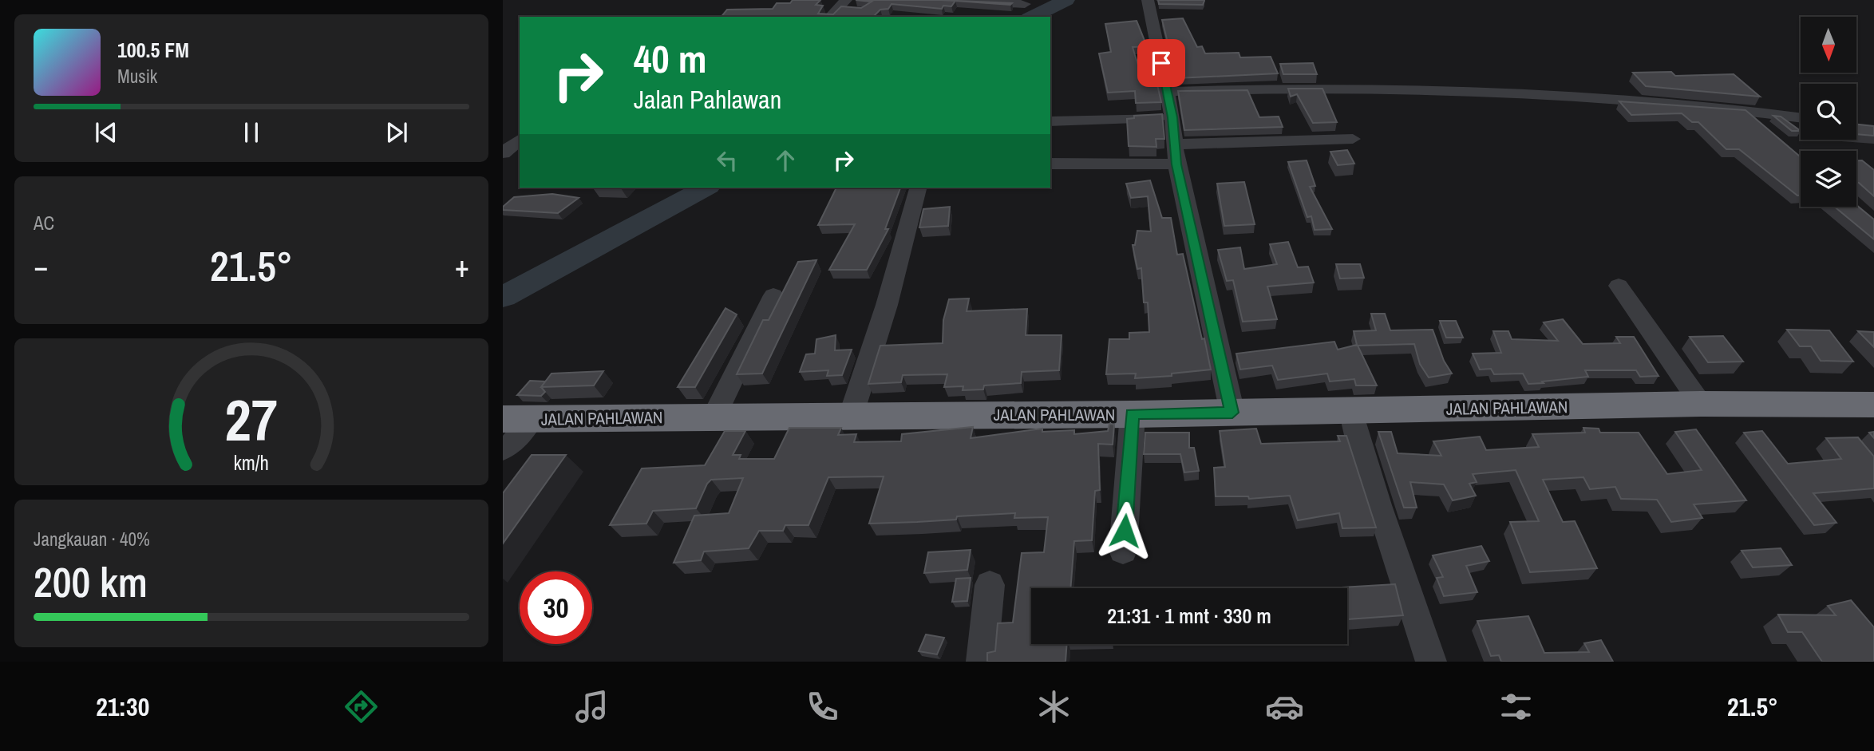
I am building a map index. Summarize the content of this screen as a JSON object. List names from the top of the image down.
{
  "streets": {
    "highway": ["JALAN PAHLAWAN"]
  },
  "north": "bottom",
  "page": {
    "turn": ["40 m", "Jalan Pahlawan"],
    "song": ["100.5 FM", "Musik"],
    "tile": [
      "AC",
      ["Jangkauan · 40%", "200 km"]
    ],
    "heat": ["−", "21.5°", "+"],
    "limit": "30",
    "trip": "21:31 · 1 mnt · 330 m",
    "tabs": ["21:30", "21.5°"],
    "gauge": ["27", "km/h"]
  }
}
